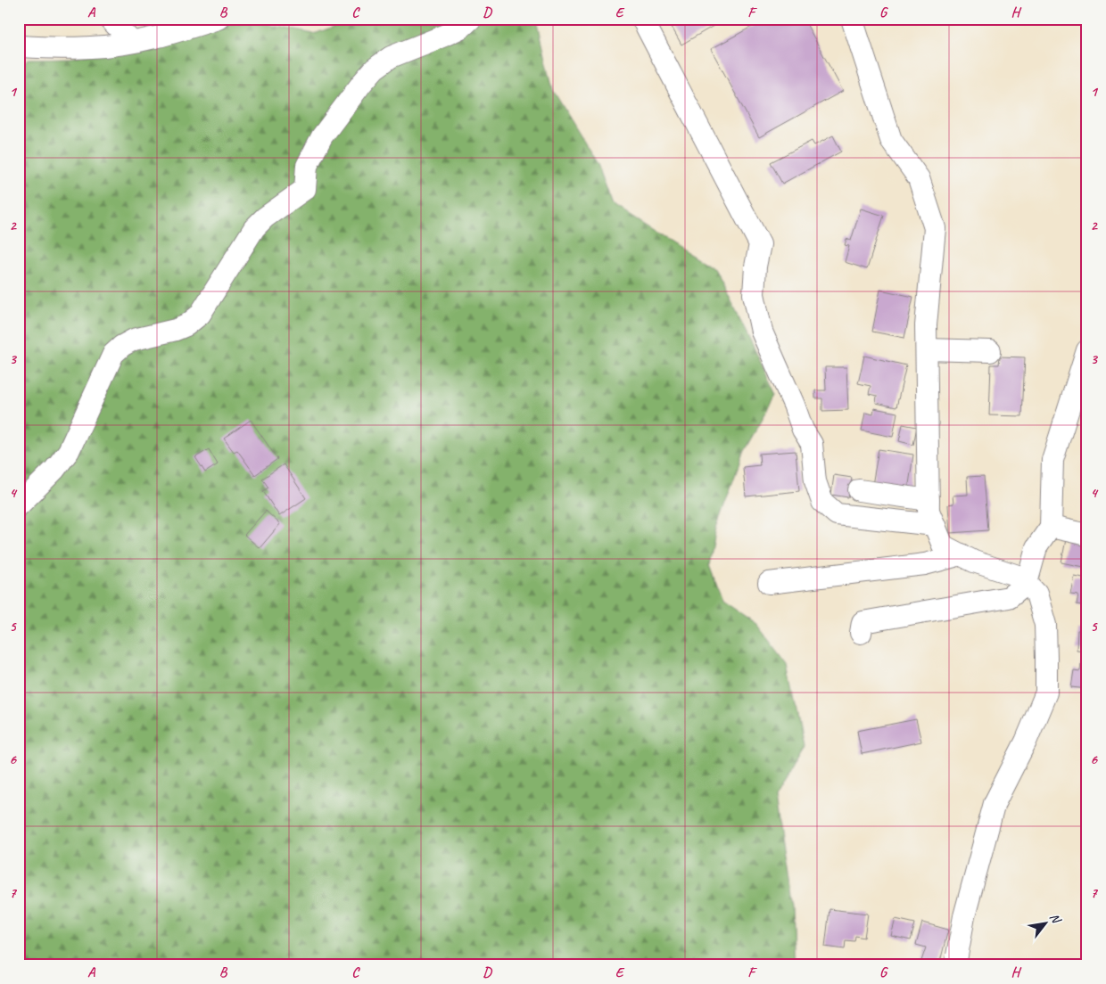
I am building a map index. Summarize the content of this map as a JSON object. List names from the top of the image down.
{
  "north": "top right",
  "grid": {
    "columns": [
      "A",
      "B",
      "C",
      "D",
      "E",
      "F",
      "G",
      "H"
    ],
    "rows": [
      "1",
      "2",
      "3",
      "4",
      "5",
      "6",
      "7"
    ]
  }
}
